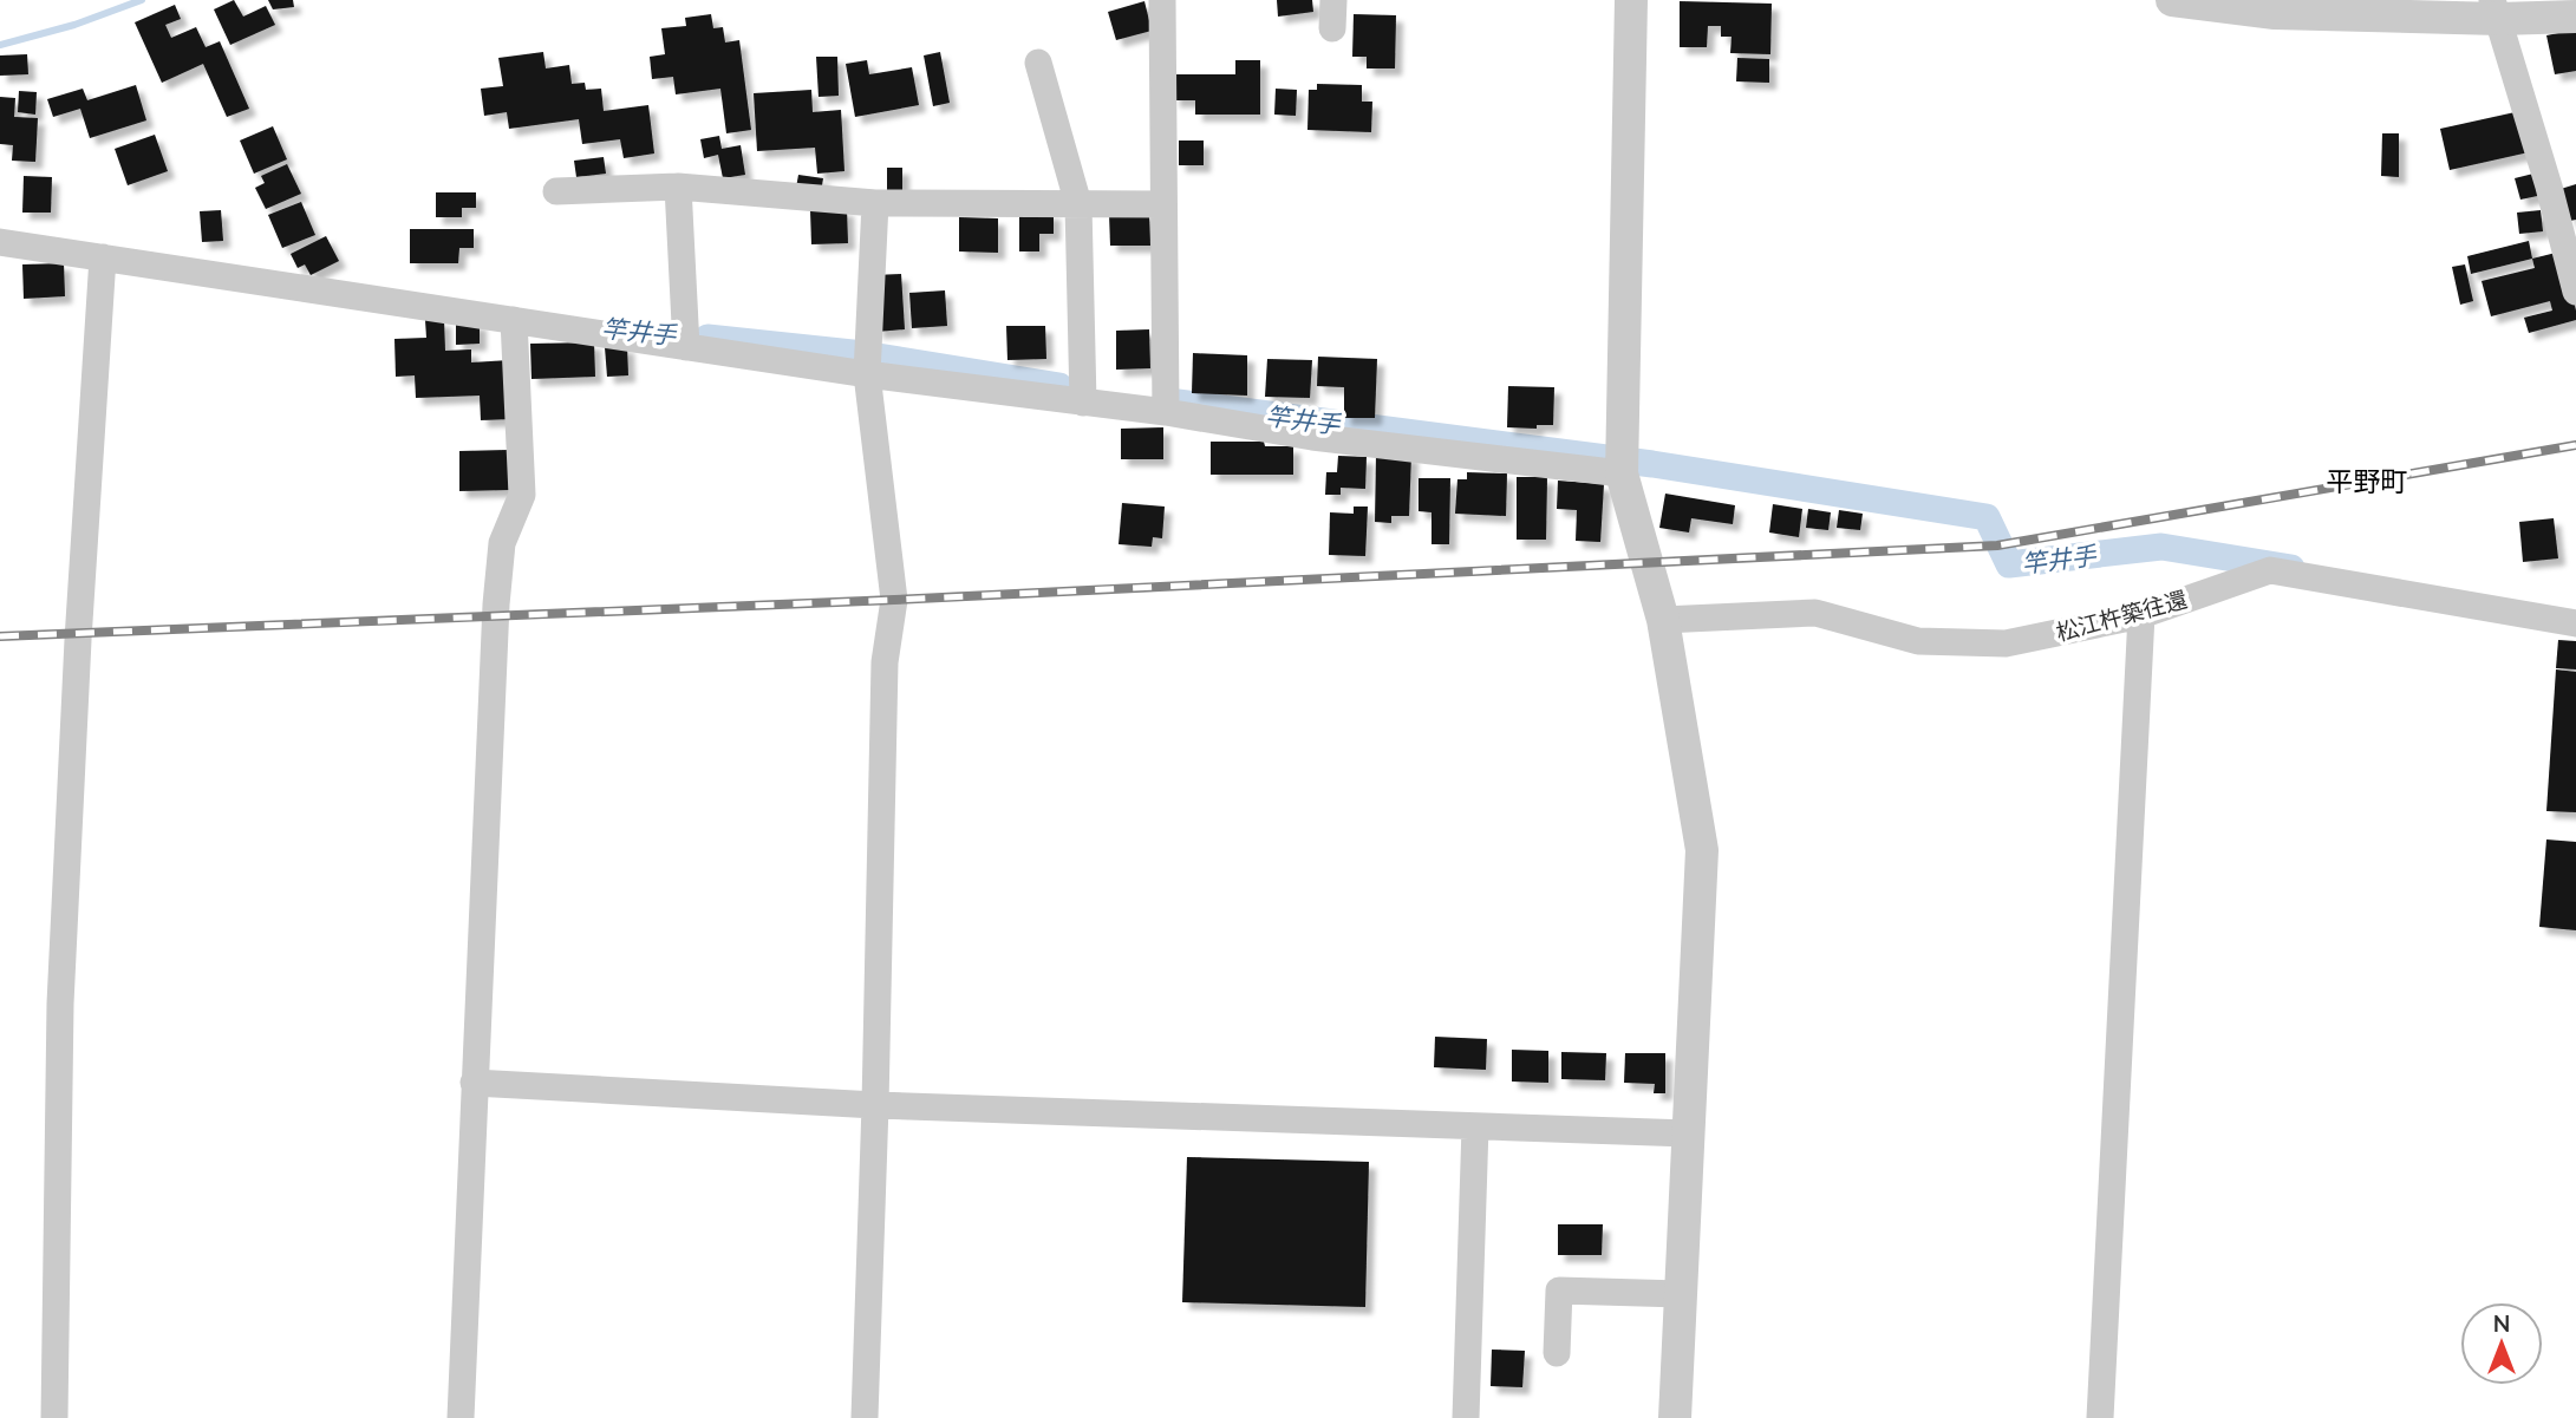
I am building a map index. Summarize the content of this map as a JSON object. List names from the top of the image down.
{
  "streets": {
    "street": ["松江杵築往還"]
  },
  "districts": ["平野町"],
  "water": ["竿井手"],
  "north": "top"
}
